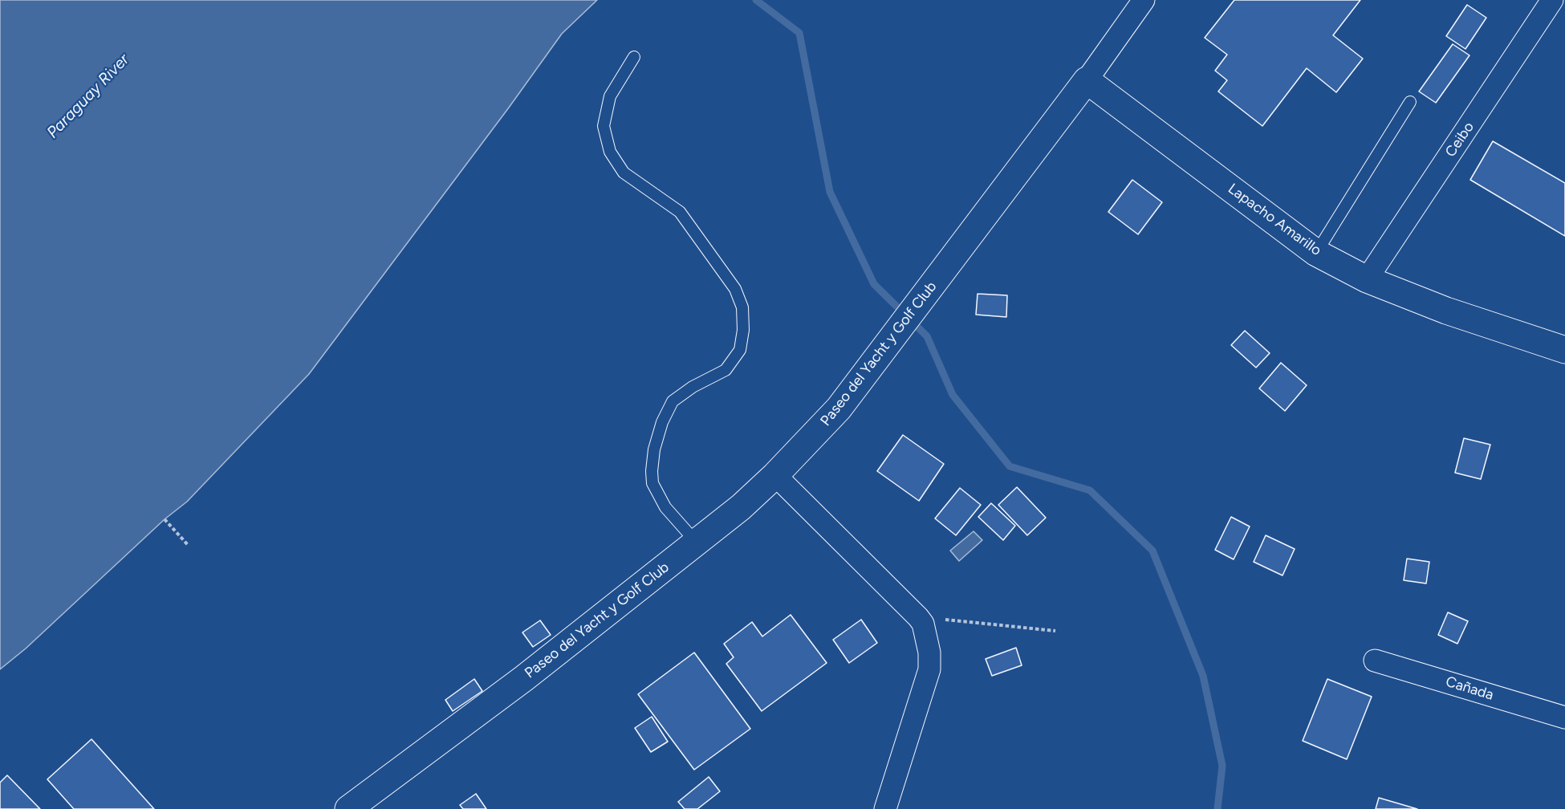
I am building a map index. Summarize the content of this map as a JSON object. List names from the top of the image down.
{
  "streets": {
    "main road": ["Lapacho Amarillo", "Paseo del Yacht y Golf Club"],
    "street": ["Ceibo", "Cañada"]
  },
  "crossings": [
    ["Ceibo", "Lapacho Amarillo"],
    ["Lapacho Amarillo", "Paseo del Yacht y Golf Club"]
  ],
  "water": ["Paraguay River"]
}
